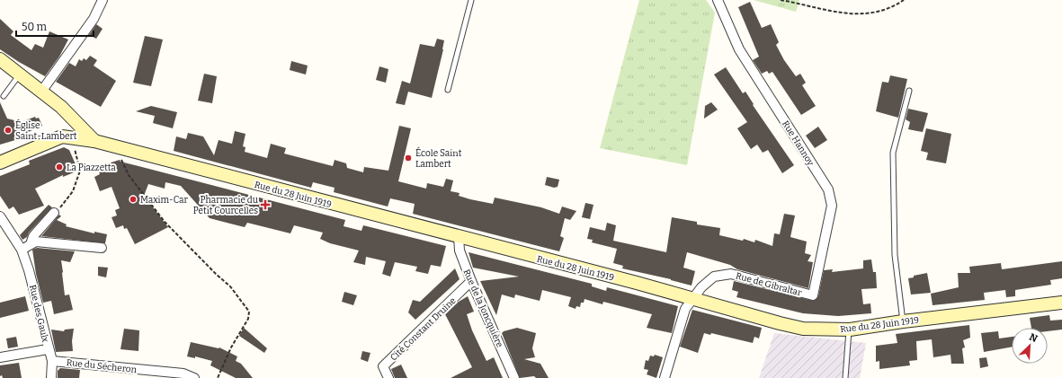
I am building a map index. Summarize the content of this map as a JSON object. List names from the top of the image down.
{
  "streets": {
    "main road": ["Rue du 28 Juin 1919"],
    "street": [
      "Rue Hannoy",
      "Rue de Gibraltar",
      "Rue de la Joncquière",
      "Rue des Gaulx",
      "Cité Constant Druine",
      "Rue du Sécheron"
    ]
  },
  "crossings": [
    ["Rue Hannoy", "Rue de Gibraltar"],
    ["Rue du 28 Juin 1919", "Rue de Gibraltar"],
    ["Rue du 28 Juin 1919", "Rue de la Joncquière"],
    ["Rue de la Joncquière", "Cité Constant Druine"],
    ["Rue des Gaulx", "Rue du Sécheron"]
  ],
  "places": {
    "other": [
      "Église Saint-Lambert",
      "École Saint Lambert",
      "La Piazzetta",
      "Maxim-Car"
    ],
    "health": ["Pharmacie du Petit Courcelles"]
  },
  "scale_bar": "50 m",
  "north": "top right"
}
